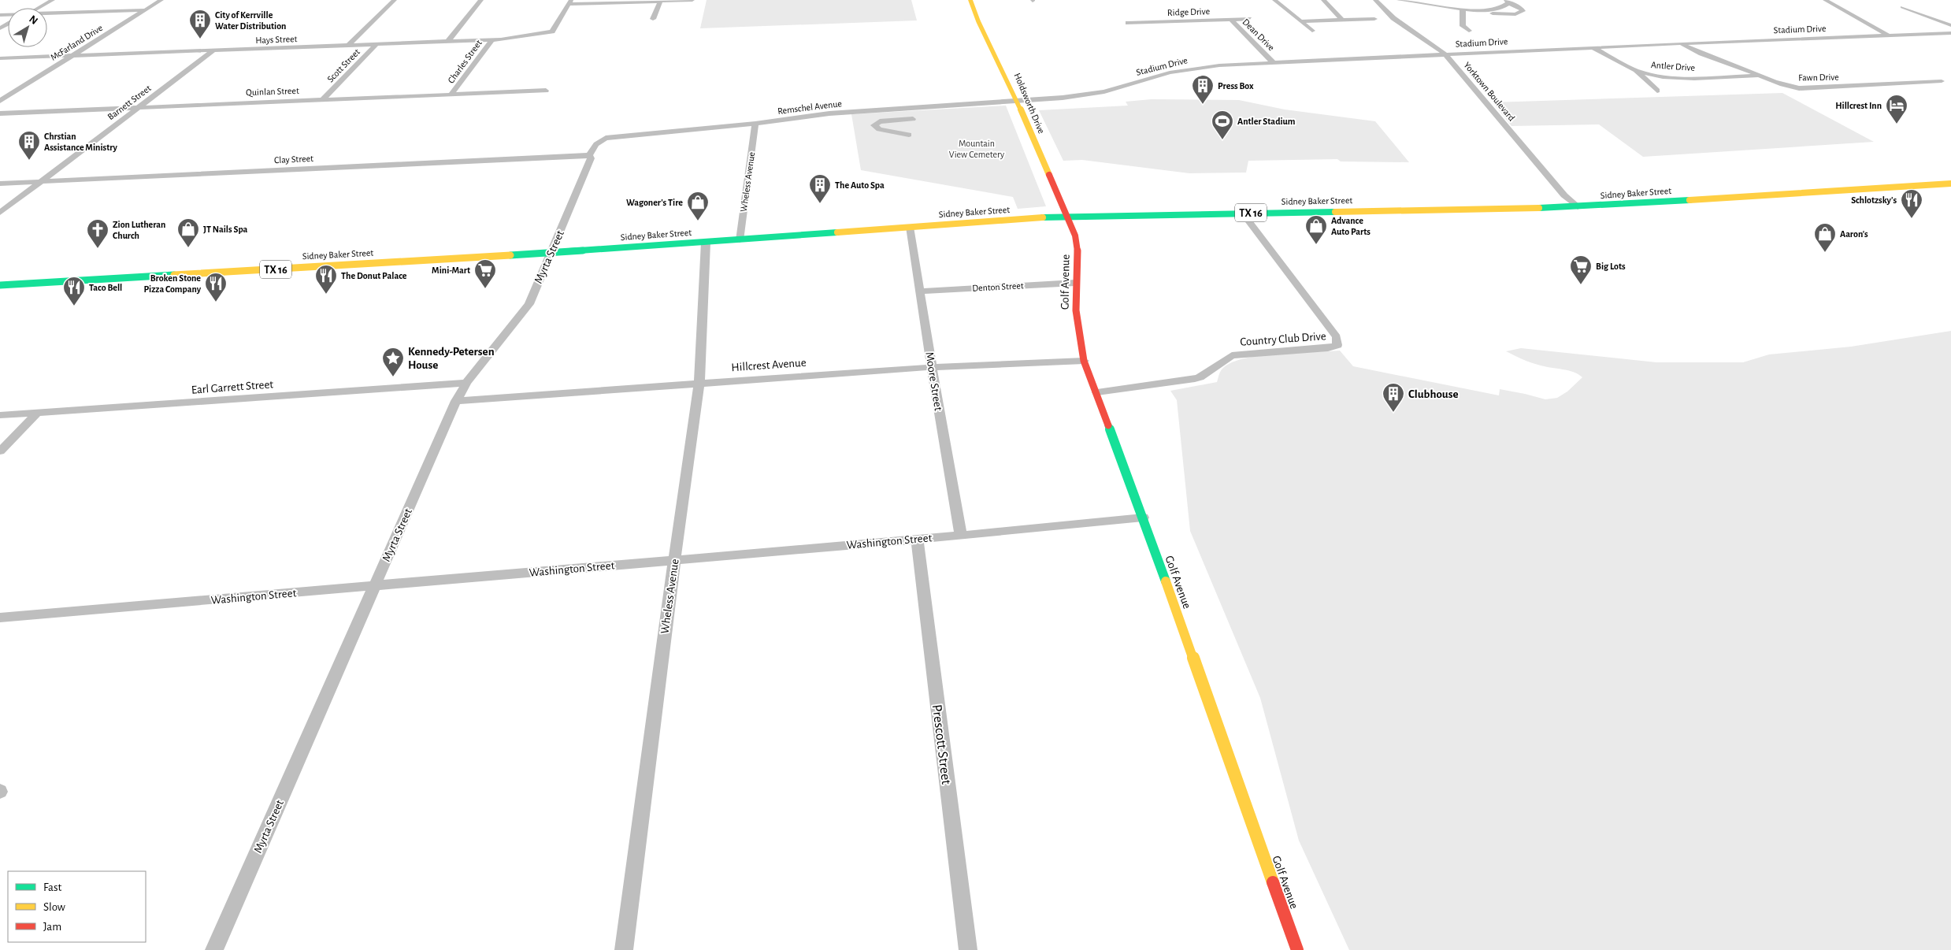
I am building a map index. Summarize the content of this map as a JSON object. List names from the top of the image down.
{
  "streets": {
    "main road": [
      "Holdsworth Drive",
      "Sidney Baker Street",
      "TX 16",
      "Golf Avenue"
    ],
    "street": [
      "Ridge Drive",
      "Stadium Drive",
      "Dean Drive",
      "Hays Street",
      "McFarland Drive",
      "Charles Street",
      "Scott Street",
      "Antler Drive",
      "Fawn Drive",
      "Quinlan Street",
      "Yorktown Boulevard",
      "Barnett Street",
      "Remschel Avenue",
      "Clay Street",
      "Wheless Avenue",
      "Myrta Street",
      "Denton Street",
      "Country Club Drive",
      "Hillcrest Avenue",
      "Moore Street",
      "Earl Garrett Street",
      "Washington Street",
      "Prescott Street"
    ]
  },
  "crossings": [
    ["Ridge Drive", "Dean Drive"],
    ["Stadium Drive", "Dean Drive"],
    ["Stadium Drive", "Antler Drive"],
    ["Stadium Drive", "Fawn Drive"],
    ["Stadium Drive", "Yorktown Boulevard"],
    ["Stadium Drive", "Holdsworth Drive"],
    ["Stadium Drive", "Remschel Avenue"],
    ["Hays Street", "McFarland Drive"],
    ["Hays Street", "Charles Street"],
    ["Hays Street", "Scott Street"],
    ["Hays Street", "Barnett Street"],
    ["Charles Street", "Quinlan Street"],
    ["Scott Street", "Quinlan Street"],
    ["Antler Drive", "Fawn Drive"],
    ["Quinlan Street", "Barnett Street"],
    ["Yorktown Boulevard", "Sidney Baker Street"],
    ["Barnett Street", "Clay Street"],
    ["Holdsworth Drive", "Remschel Avenue"],
    ["Holdsworth Drive", "Sidney Baker Street"],
    ["Holdsworth Drive", "Golf Avenue"],
    ["Remschel Avenue", "Wheless Avenue"],
    ["Remschel Avenue", "Myrta Street"],
    ["Clay Street", "Myrta Street"],
    ["Wheless Avenue", "Sidney Baker Street"],
    ["Wheless Avenue", "Hillcrest Avenue"],
    ["Wheless Avenue", "Washington Street"],
    ["Sidney Baker Street", "Myrta Street"],
    ["Sidney Baker Street", "Golf Avenue"],
    ["Sidney Baker Street", "Country Club Drive"],
    ["Sidney Baker Street", "Moore Street"],
    ["Myrta Street", "Hillcrest Avenue"],
    ["Myrta Street", "Earl Garrett Street"],
    ["Myrta Street", "Washington Street"],
    ["Golf Avenue", "Denton Street"],
    ["Golf Avenue", "Country Club Drive"],
    ["Golf Avenue", "Hillcrest Avenue"],
    ["Golf Avenue", "Washington Street"],
    ["Denton Street", "Moore Street"],
    ["Hillcrest Avenue", "Moore Street"],
    ["Moore Street", "Washington Street"],
    ["Washington Street", "Prescott Street"]
  ],
  "parks": ["Mountain View Cemetery"],
  "places": {
    "building": [
      "City of Kerrville Water Distribution",
      "Press Box",
      "Chrstian Assistance Ministry",
      "The Auto Spa",
      "Clubhouse"
    ],
    "hotel": ["Hillcrest Inn"],
    "sports": ["Antler Stadium"],
    "restaurant": [
      "Schlotzsky's",
      "The Donut Palace",
      "Broken Stone Pizza Company",
      "Taco Bell"
    ],
    "shop": [
      "Wagoner's Tire",
      "Advance Auto Parts",
      "JT Nails Spa",
      "Aaron's"
    ],
    "church": ["Zion Lutheran Church"],
    "supermarket": ["Big Lots", "Mini-Mart"],
    "place": ["Kennedy-Petersen House"]
  },
  "legend": ["Fast", "Slow", "Jam"],
  "north": "top right"
}
